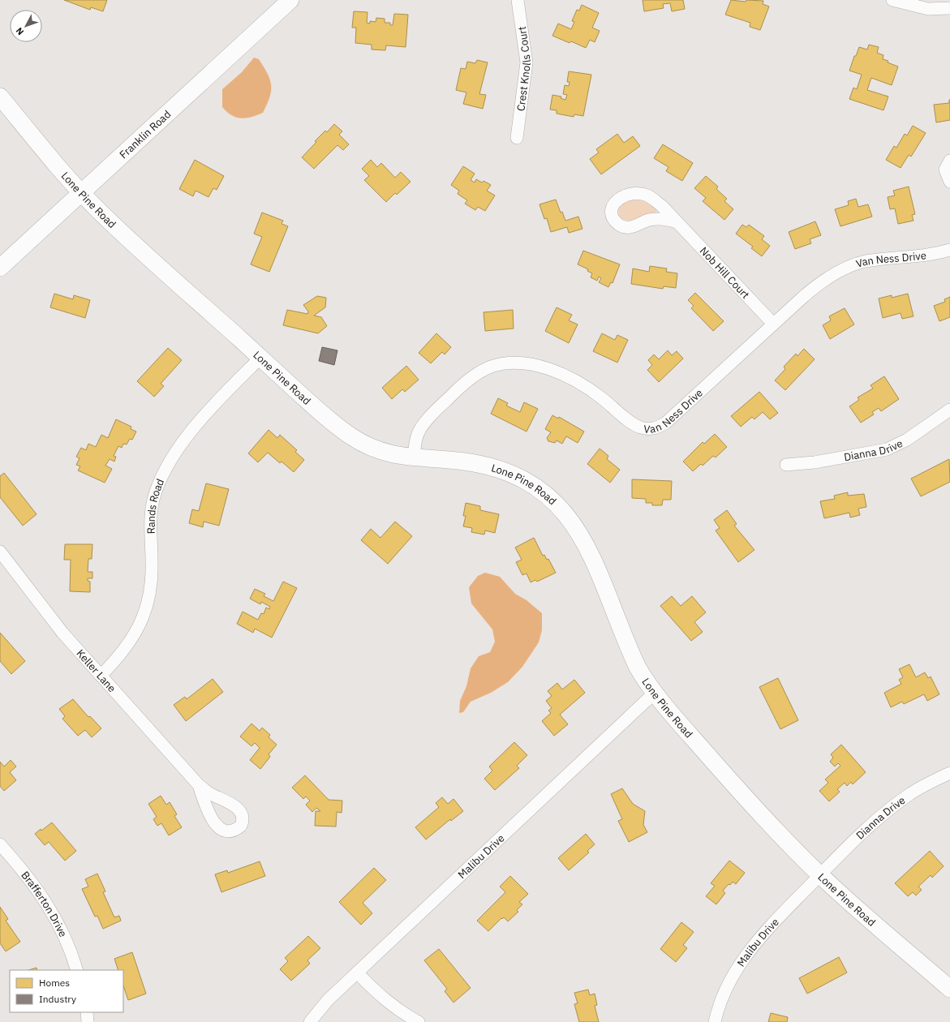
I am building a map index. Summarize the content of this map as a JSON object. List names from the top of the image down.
{
  "streets": {
    "street": [
      "Crest Knolls Court",
      "Franklin Road",
      "Lone Pine Road",
      "Van Ness Drive",
      "Nob Hill Court",
      "Dianna Drive",
      "Rands Road",
      "Keller Lane",
      "Malibu Drive",
      "Brafferton Drive"
    ]
  },
  "crossings": [
    ["Franklin Road", "Lone Pine Road"],
    ["Lone Pine Road", "Van Ness Drive"],
    ["Lone Pine Road", "Dianna Drive"],
    ["Lone Pine Road", "Rands Road"],
    ["Lone Pine Road", "Malibu Drive"],
    ["Van Ness Drive", "Nob Hill Court"],
    ["Dianna Drive", "Malibu Drive"],
    ["Rands Road", "Keller Lane"]
  ],
  "legend": ["Homes", "Industry"],
  "north": "bottom left"
}
